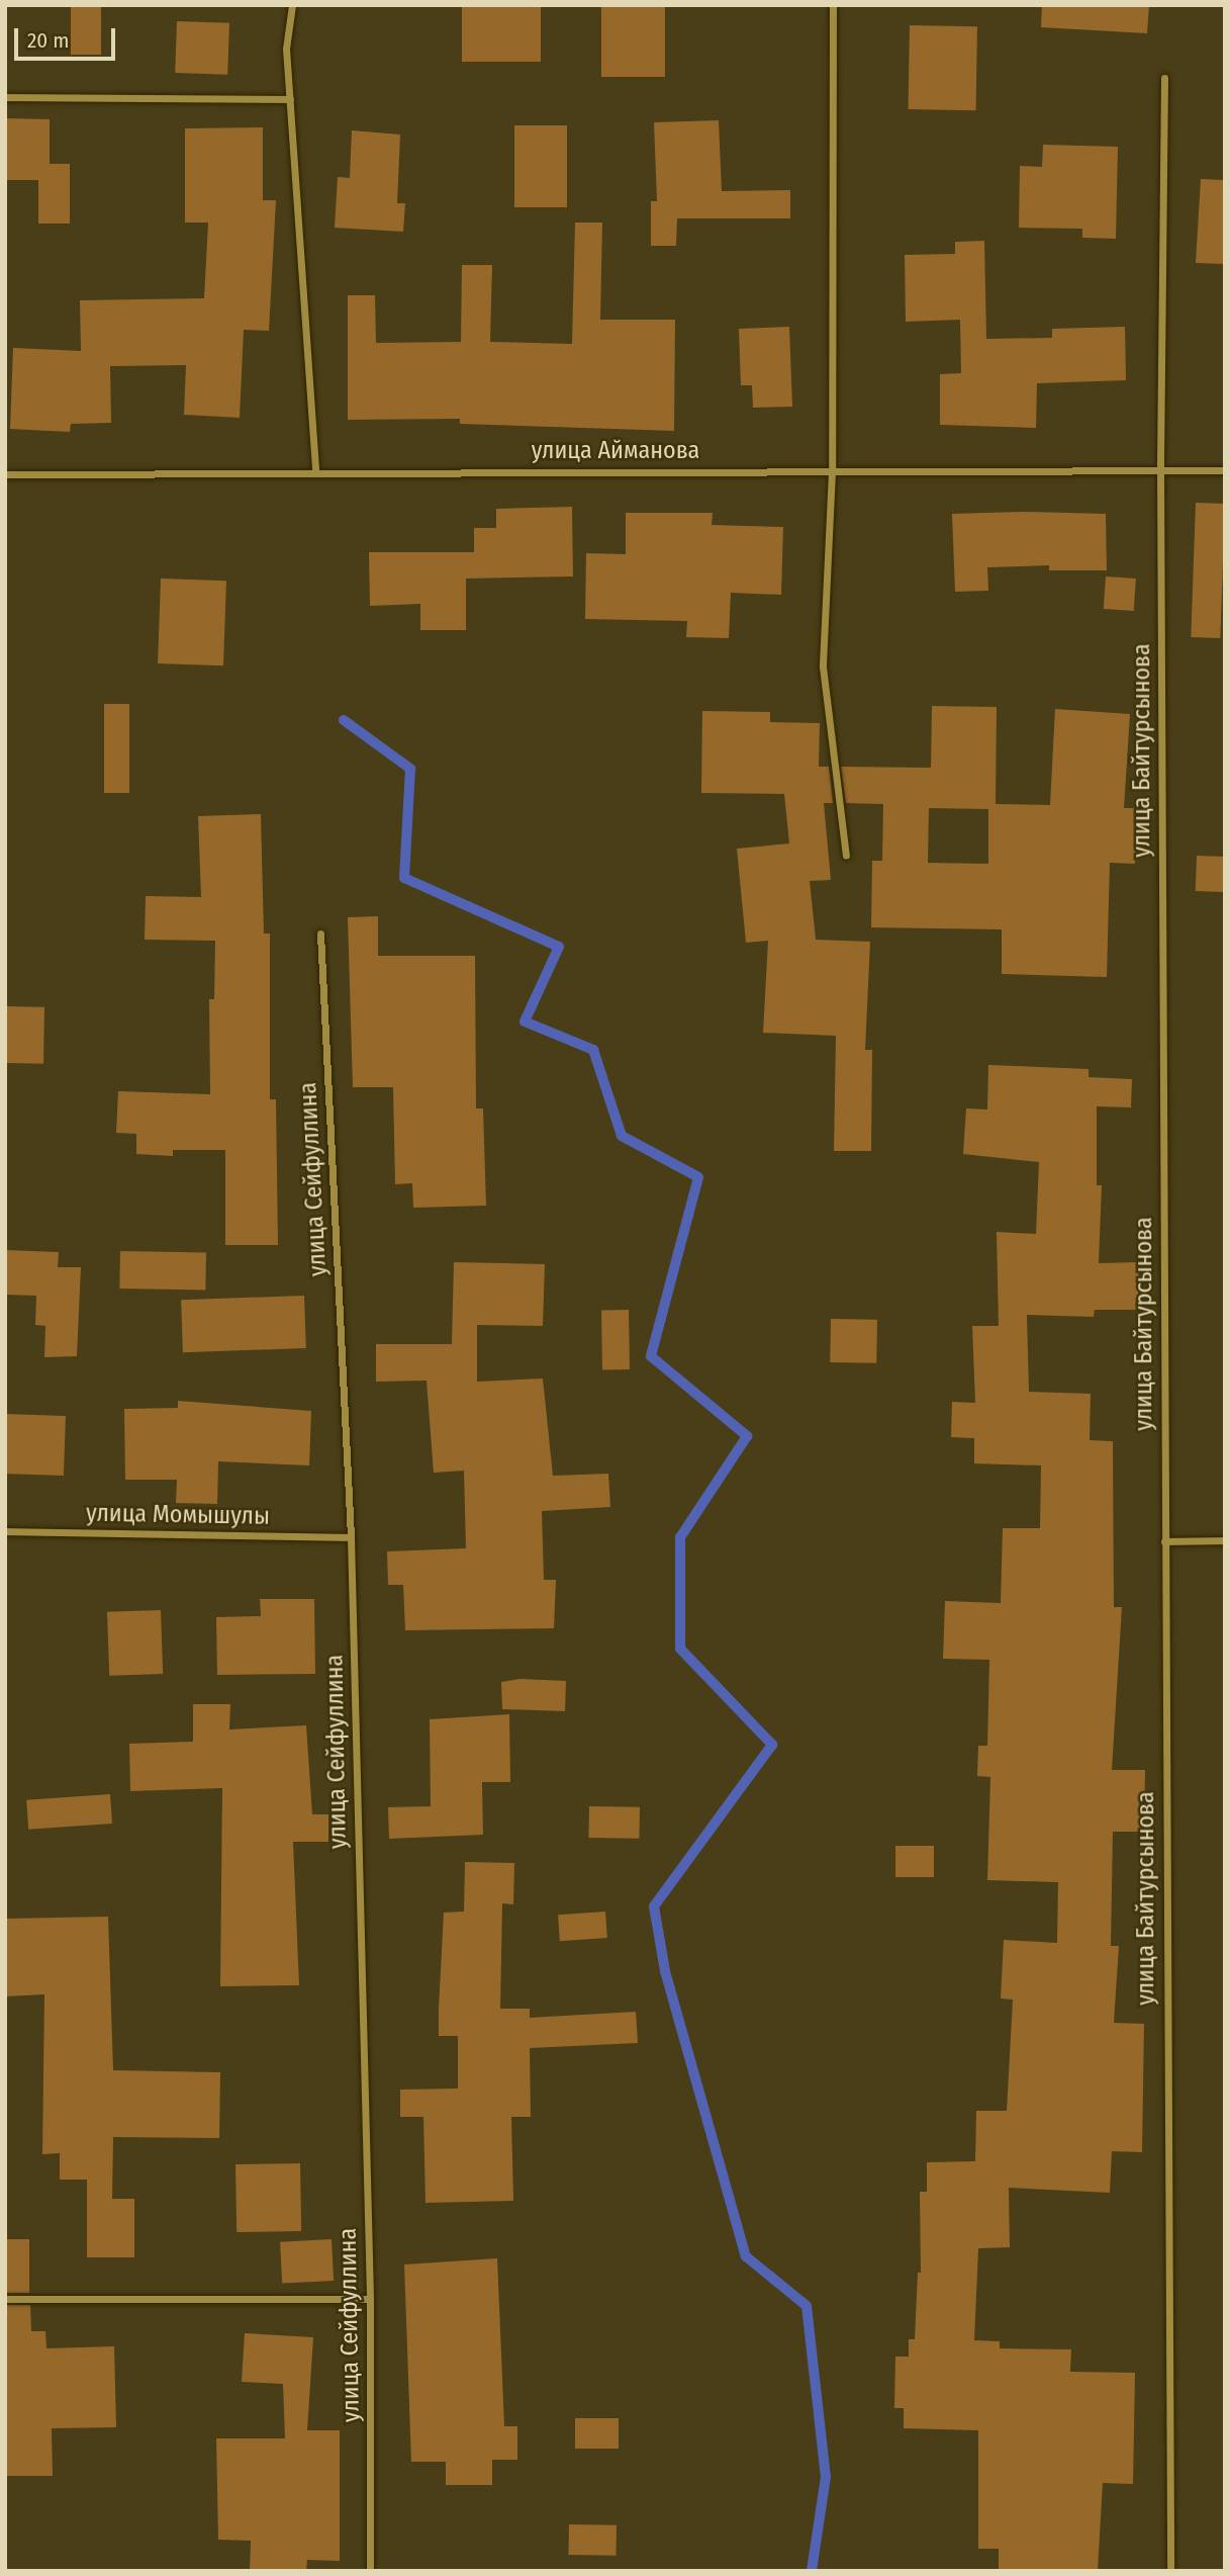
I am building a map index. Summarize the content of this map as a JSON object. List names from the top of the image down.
{
  "streets": {
    "street": [
      "улица Айманова",
      "улица Байтурсынова",
      "улица Сейфуллина",
      "улица Момышулы"
    ]
  },
  "crossings": [
    ["улица Айманова", "улица Байтурсынова"],
    ["улица Сейфуллина", "улица Момышулы"]
  ],
  "scale_bar": "20 m"
}
